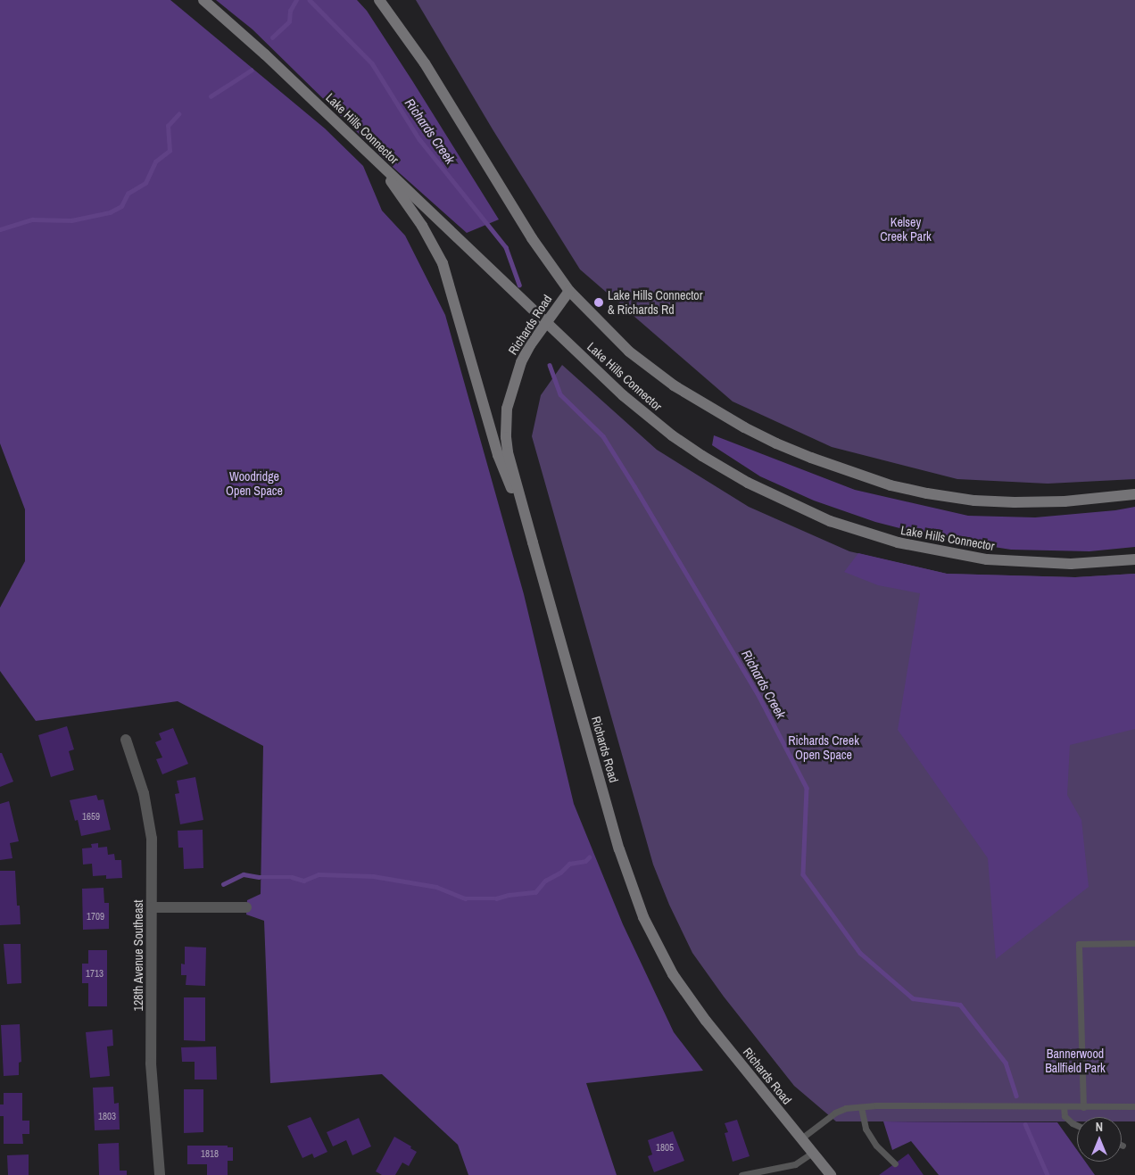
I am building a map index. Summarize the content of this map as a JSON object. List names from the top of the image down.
{
  "streets": {
    "main road": ["Lake Hills Connector", "Richards Road"],
    "street": ["128th Avenue Southeast"]
  },
  "crossings": [
    ["Lake Hills Connector", "Richards Road"]
  ],
  "water": ["Richards Creek"],
  "parks": [
    "Kelsey Creek Park",
    "Woodridge Open Space",
    "Richards Creek Open Space",
    "Bannerwood Ballfield Park"
  ],
  "places": ["Lake Hills Connector & Richards Rd"],
  "house_numbers": [
    "1659",
    "1709",
    "1713",
    "1803",
    "1805",
    "1818"
  ],
  "north": "top"
}
